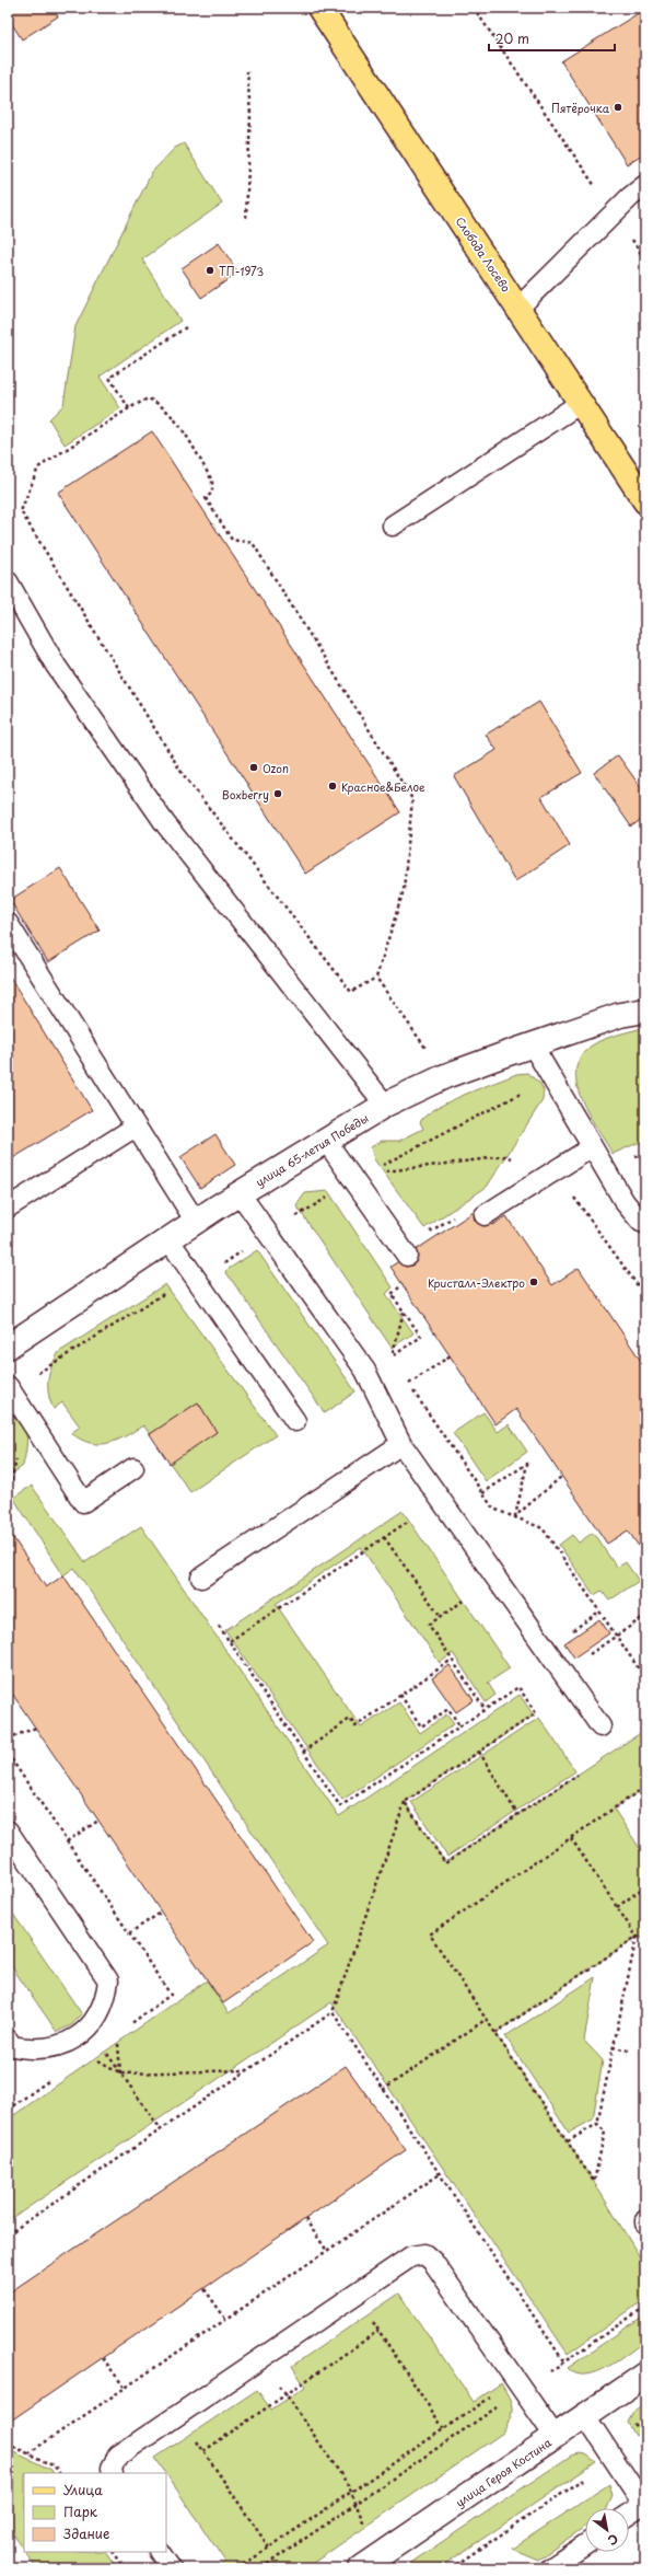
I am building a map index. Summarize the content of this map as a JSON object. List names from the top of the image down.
{
  "streets": {
    "main road": ["Слобода Лосево"],
    "street": ["улица 65-летия Победы", "улица Героя Костина"]
  },
  "places": [
    "Пятёрочка",
    "ТП-1973",
    "Ozon",
    "Красное&Белое",
    "Boxberry",
    "Кристалл-Электро"
  ],
  "legend": ["Улица", "Парк", "Здание"],
  "scale_bar": "20 m",
  "north": "bottom right"
}
